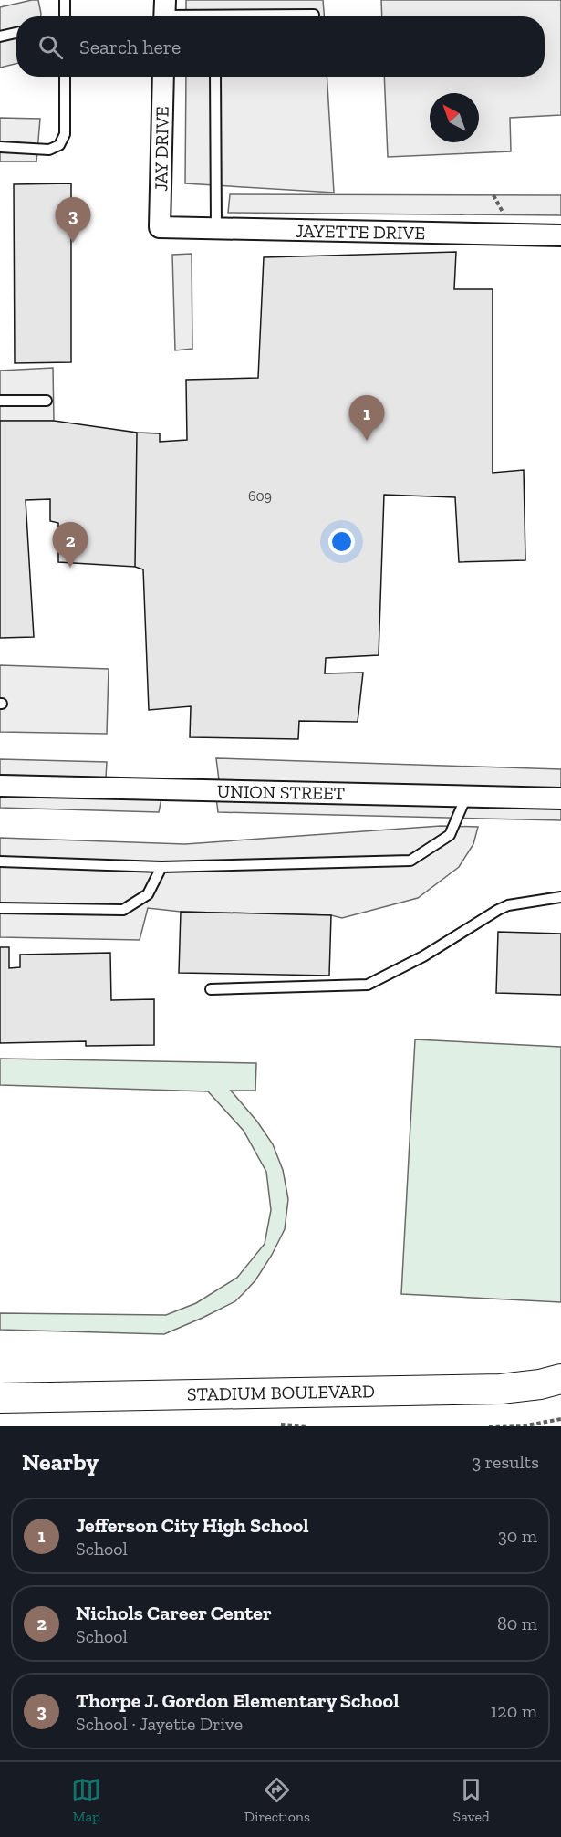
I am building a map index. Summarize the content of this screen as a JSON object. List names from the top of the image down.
{
  "streets": {
    "main road": ["STADIUM BOULEVARD"],
    "street": ["JAY DRIVE", "JAYETTE DRIVE", "UNION STREET"]
  },
  "crossings": [
    ["JAY DRIVE", "JAYETTE DRIVE"]
  ],
  "house_numbers": ["609"],
  "north": "top left",
  "page": {
    "search": "Search here",
    "pins": ["3", "1", "2"],
    "heading": ["Nearby", "3 results"],
    "list": [
      {
        "mark": "1",
        "name": "Jefferson City High School",
        "note": "School",
        "value": "30 m"
      },
      {
        "mark": "2",
        "name": "Nichols Career Center",
        "note": "School",
        "value": "80 m"
      },
      {
        "mark": "3",
        "name": "Thorpe J. Gordon Elementary School",
        "note": "School · Jayette Drive",
        "value": "120 m"
      }
    ],
    "nav": ["Map", "Directions", "Saved"]
  }
}
